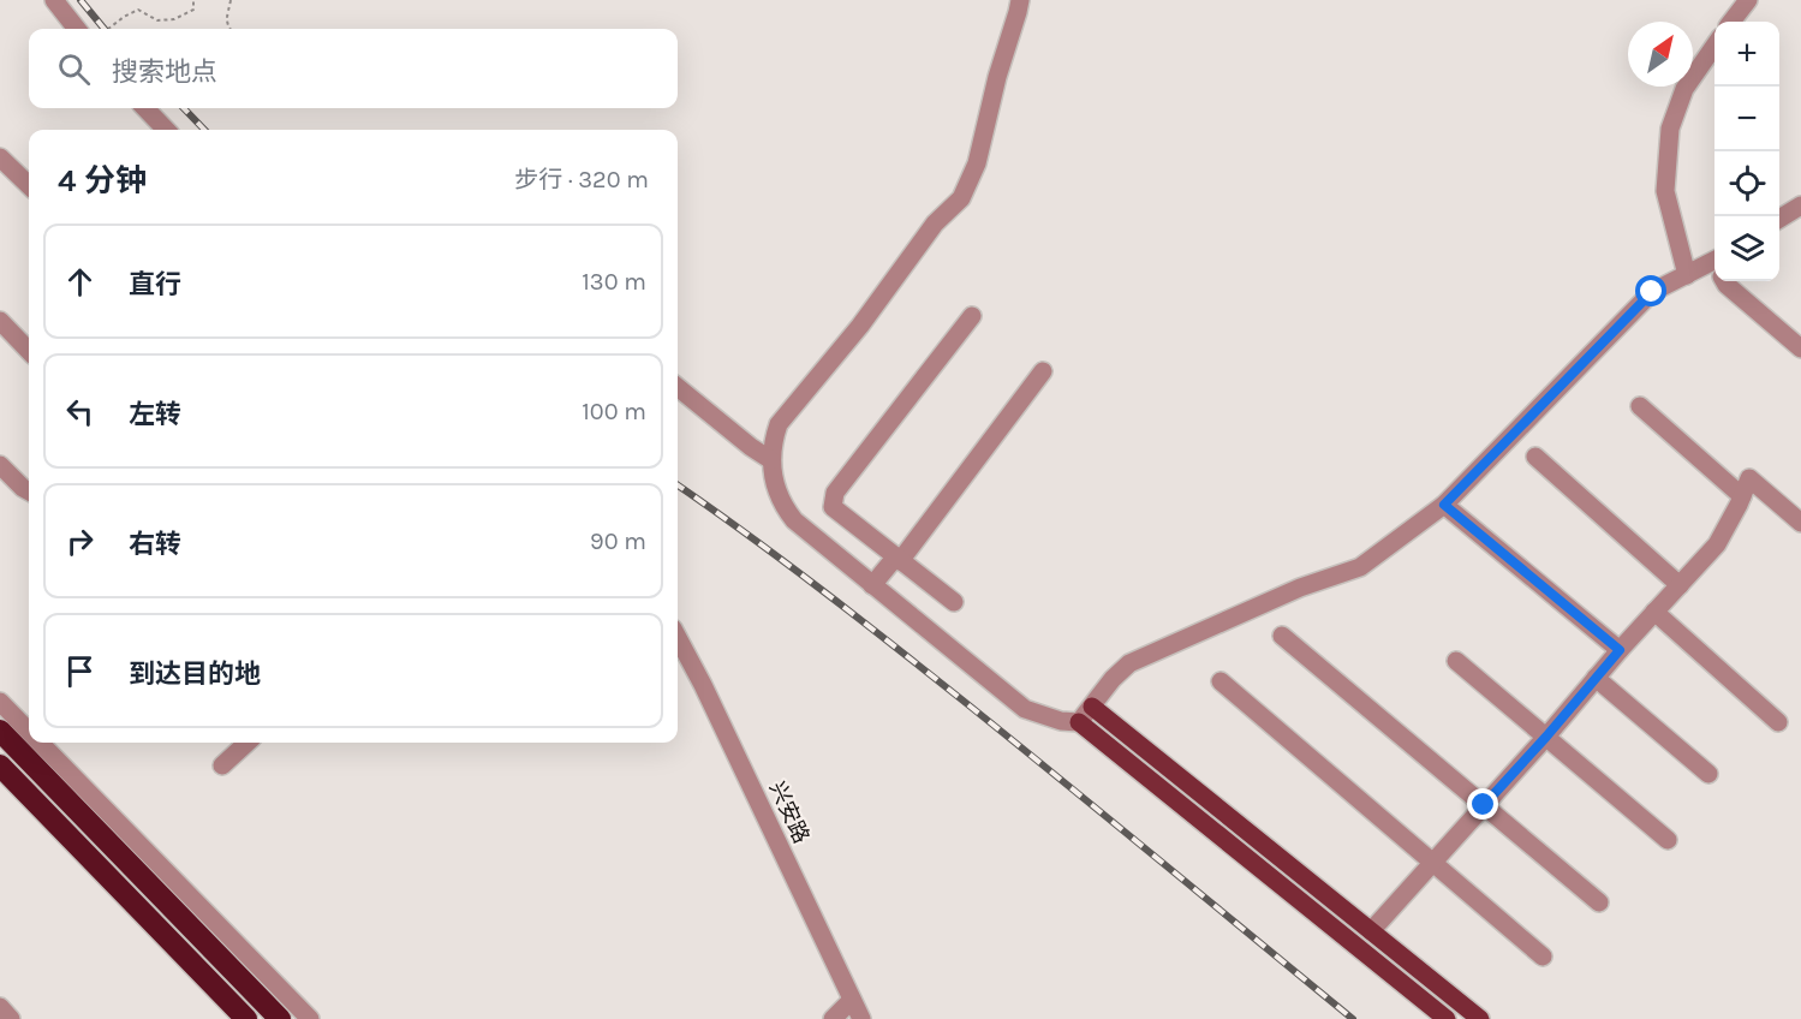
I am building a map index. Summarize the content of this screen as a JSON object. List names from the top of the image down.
{
  "streets": {
    "street": ["兴安路"]
  },
  "north": "top right",
  "page": {
    "map_buttons": ["+", "−"],
    "search": "搜索地点",
    "heading": ["4 分钟", "步行 · 320 m"],
    "list": [
      ["直行", "130 m"],
      ["左转", "100 m"],
      ["右转", "90 m"],
      "到达目的地"
    ]
  }
}
